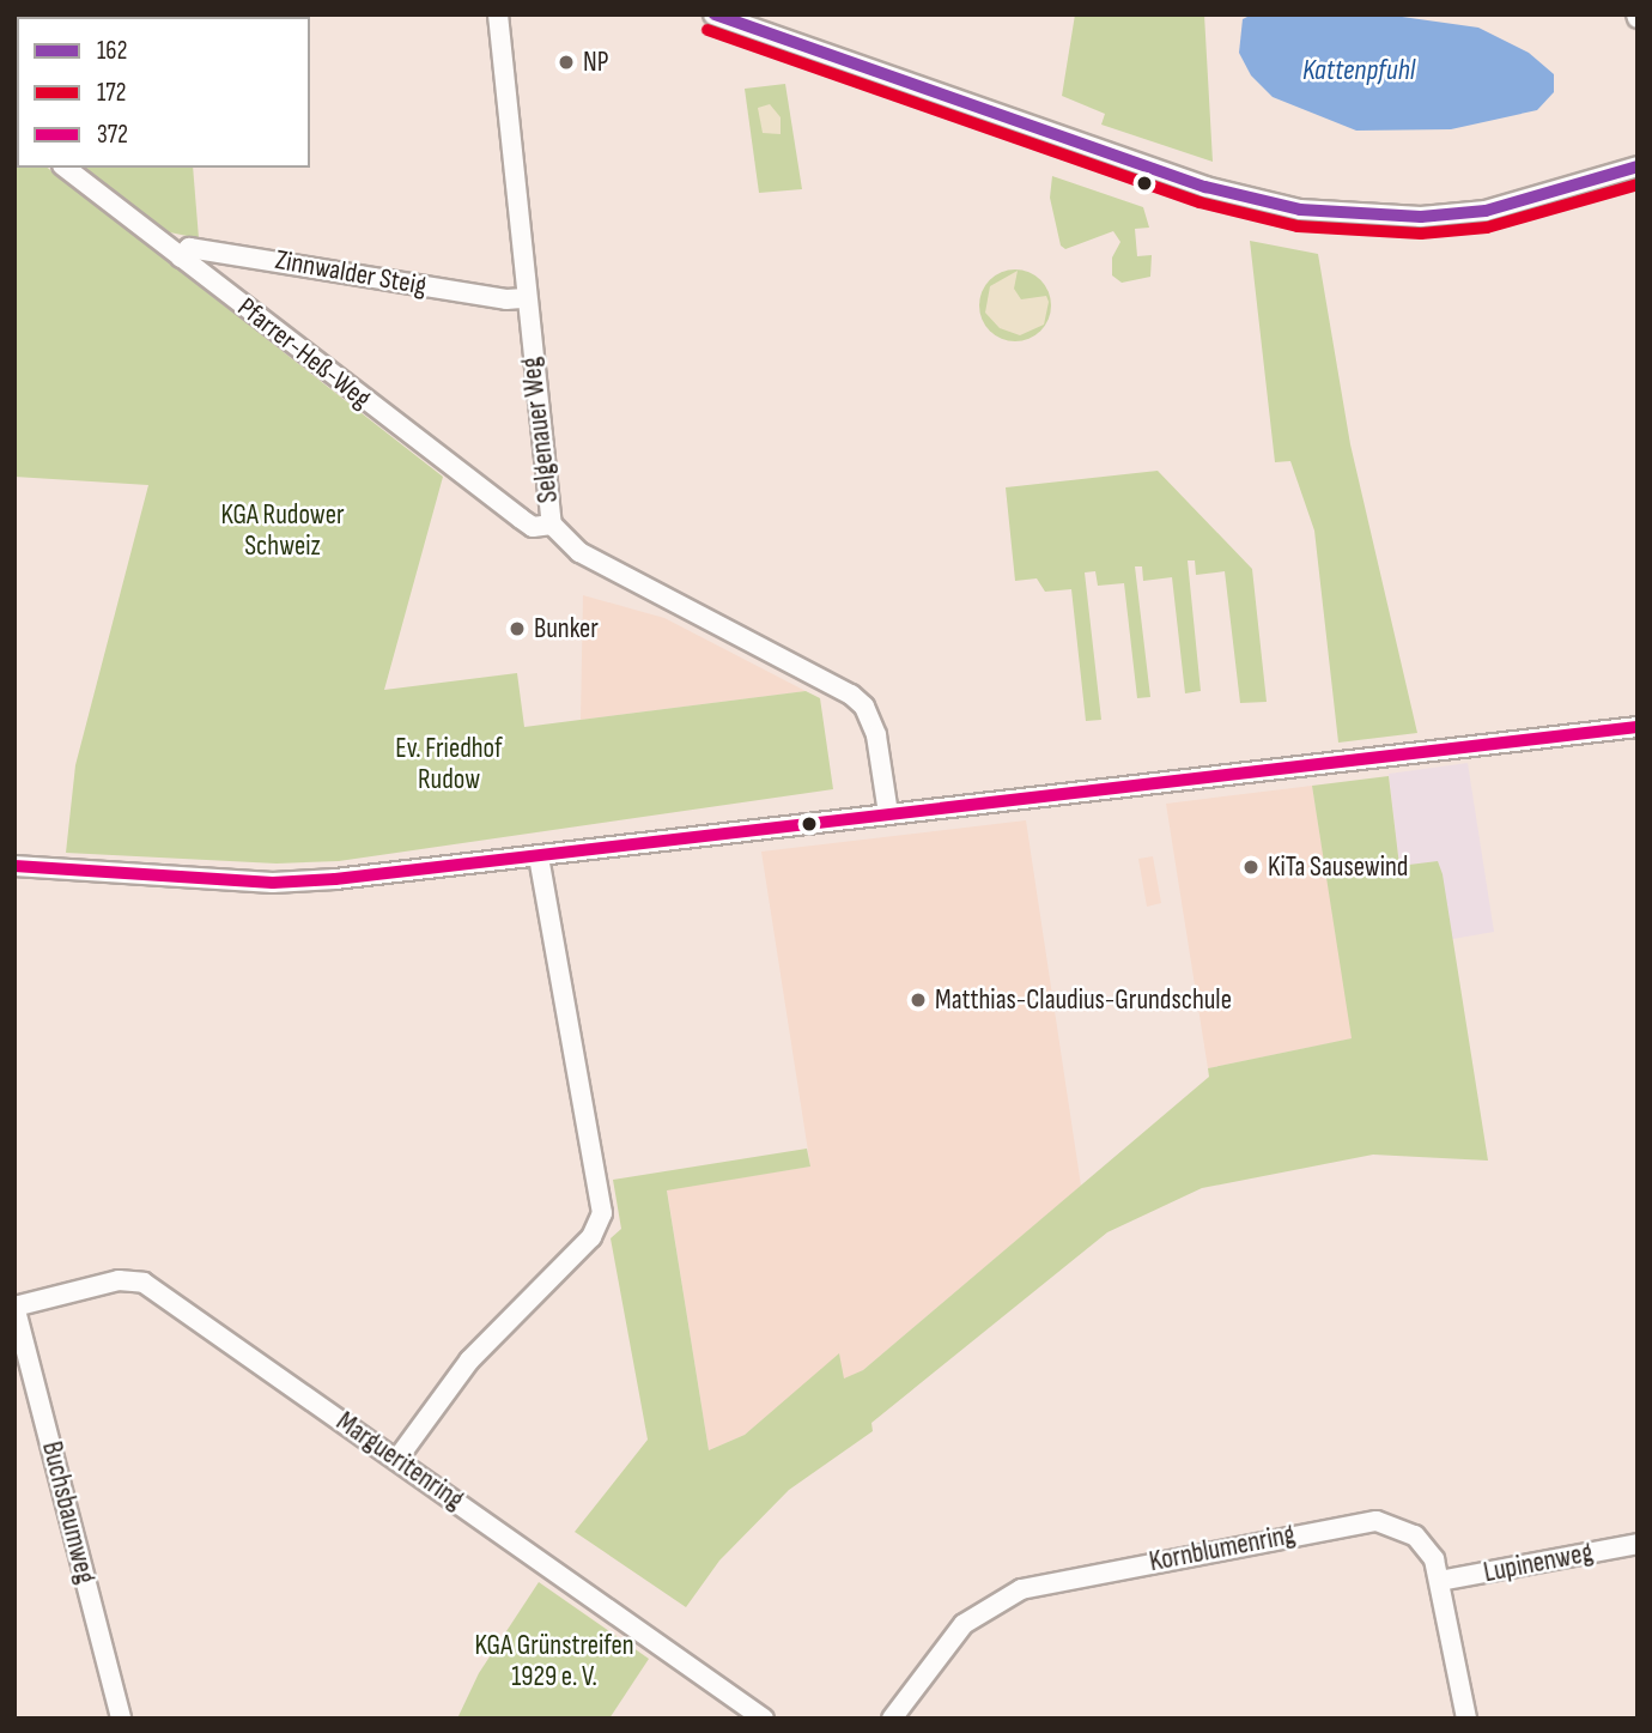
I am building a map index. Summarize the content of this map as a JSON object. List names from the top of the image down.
{
  "streets": {
    "street": [
      "Zinnwalder Steig",
      "Pfarrer-Heß-Weg",
      "Selgenauer Weg",
      "Margueritenring",
      "Buchsbaumweg",
      "Kornblumenring",
      "Lupinenweg"
    ]
  },
  "crossings": [
    ["Zinnwalder Steig", "Pfarrer-Heß-Weg"],
    ["Zinnwalder Steig", "Selgenauer Weg"],
    ["Pfarrer-Heß-Weg", "Selgenauer Weg"],
    ["Margueritenring", "Buchsbaumweg"],
    ["Kornblumenring", "Lupinenweg"]
  ],
  "water": ["Kattenpfuhl"],
  "parks": ["KGA Rudower Schweiz", "Ev. Friedhof Rudow", "KGA Grünstreifen 1929 e. V."],
  "places": [
    "NP",
    "Bunker",
    "KiTa Sausewind",
    "Matthias-Claudius-Grundschule"
  ],
  "lines": ["transit line 162", "transit line 172", "transit line 372"],
  "legend": ["162", "172", "372"]
}
